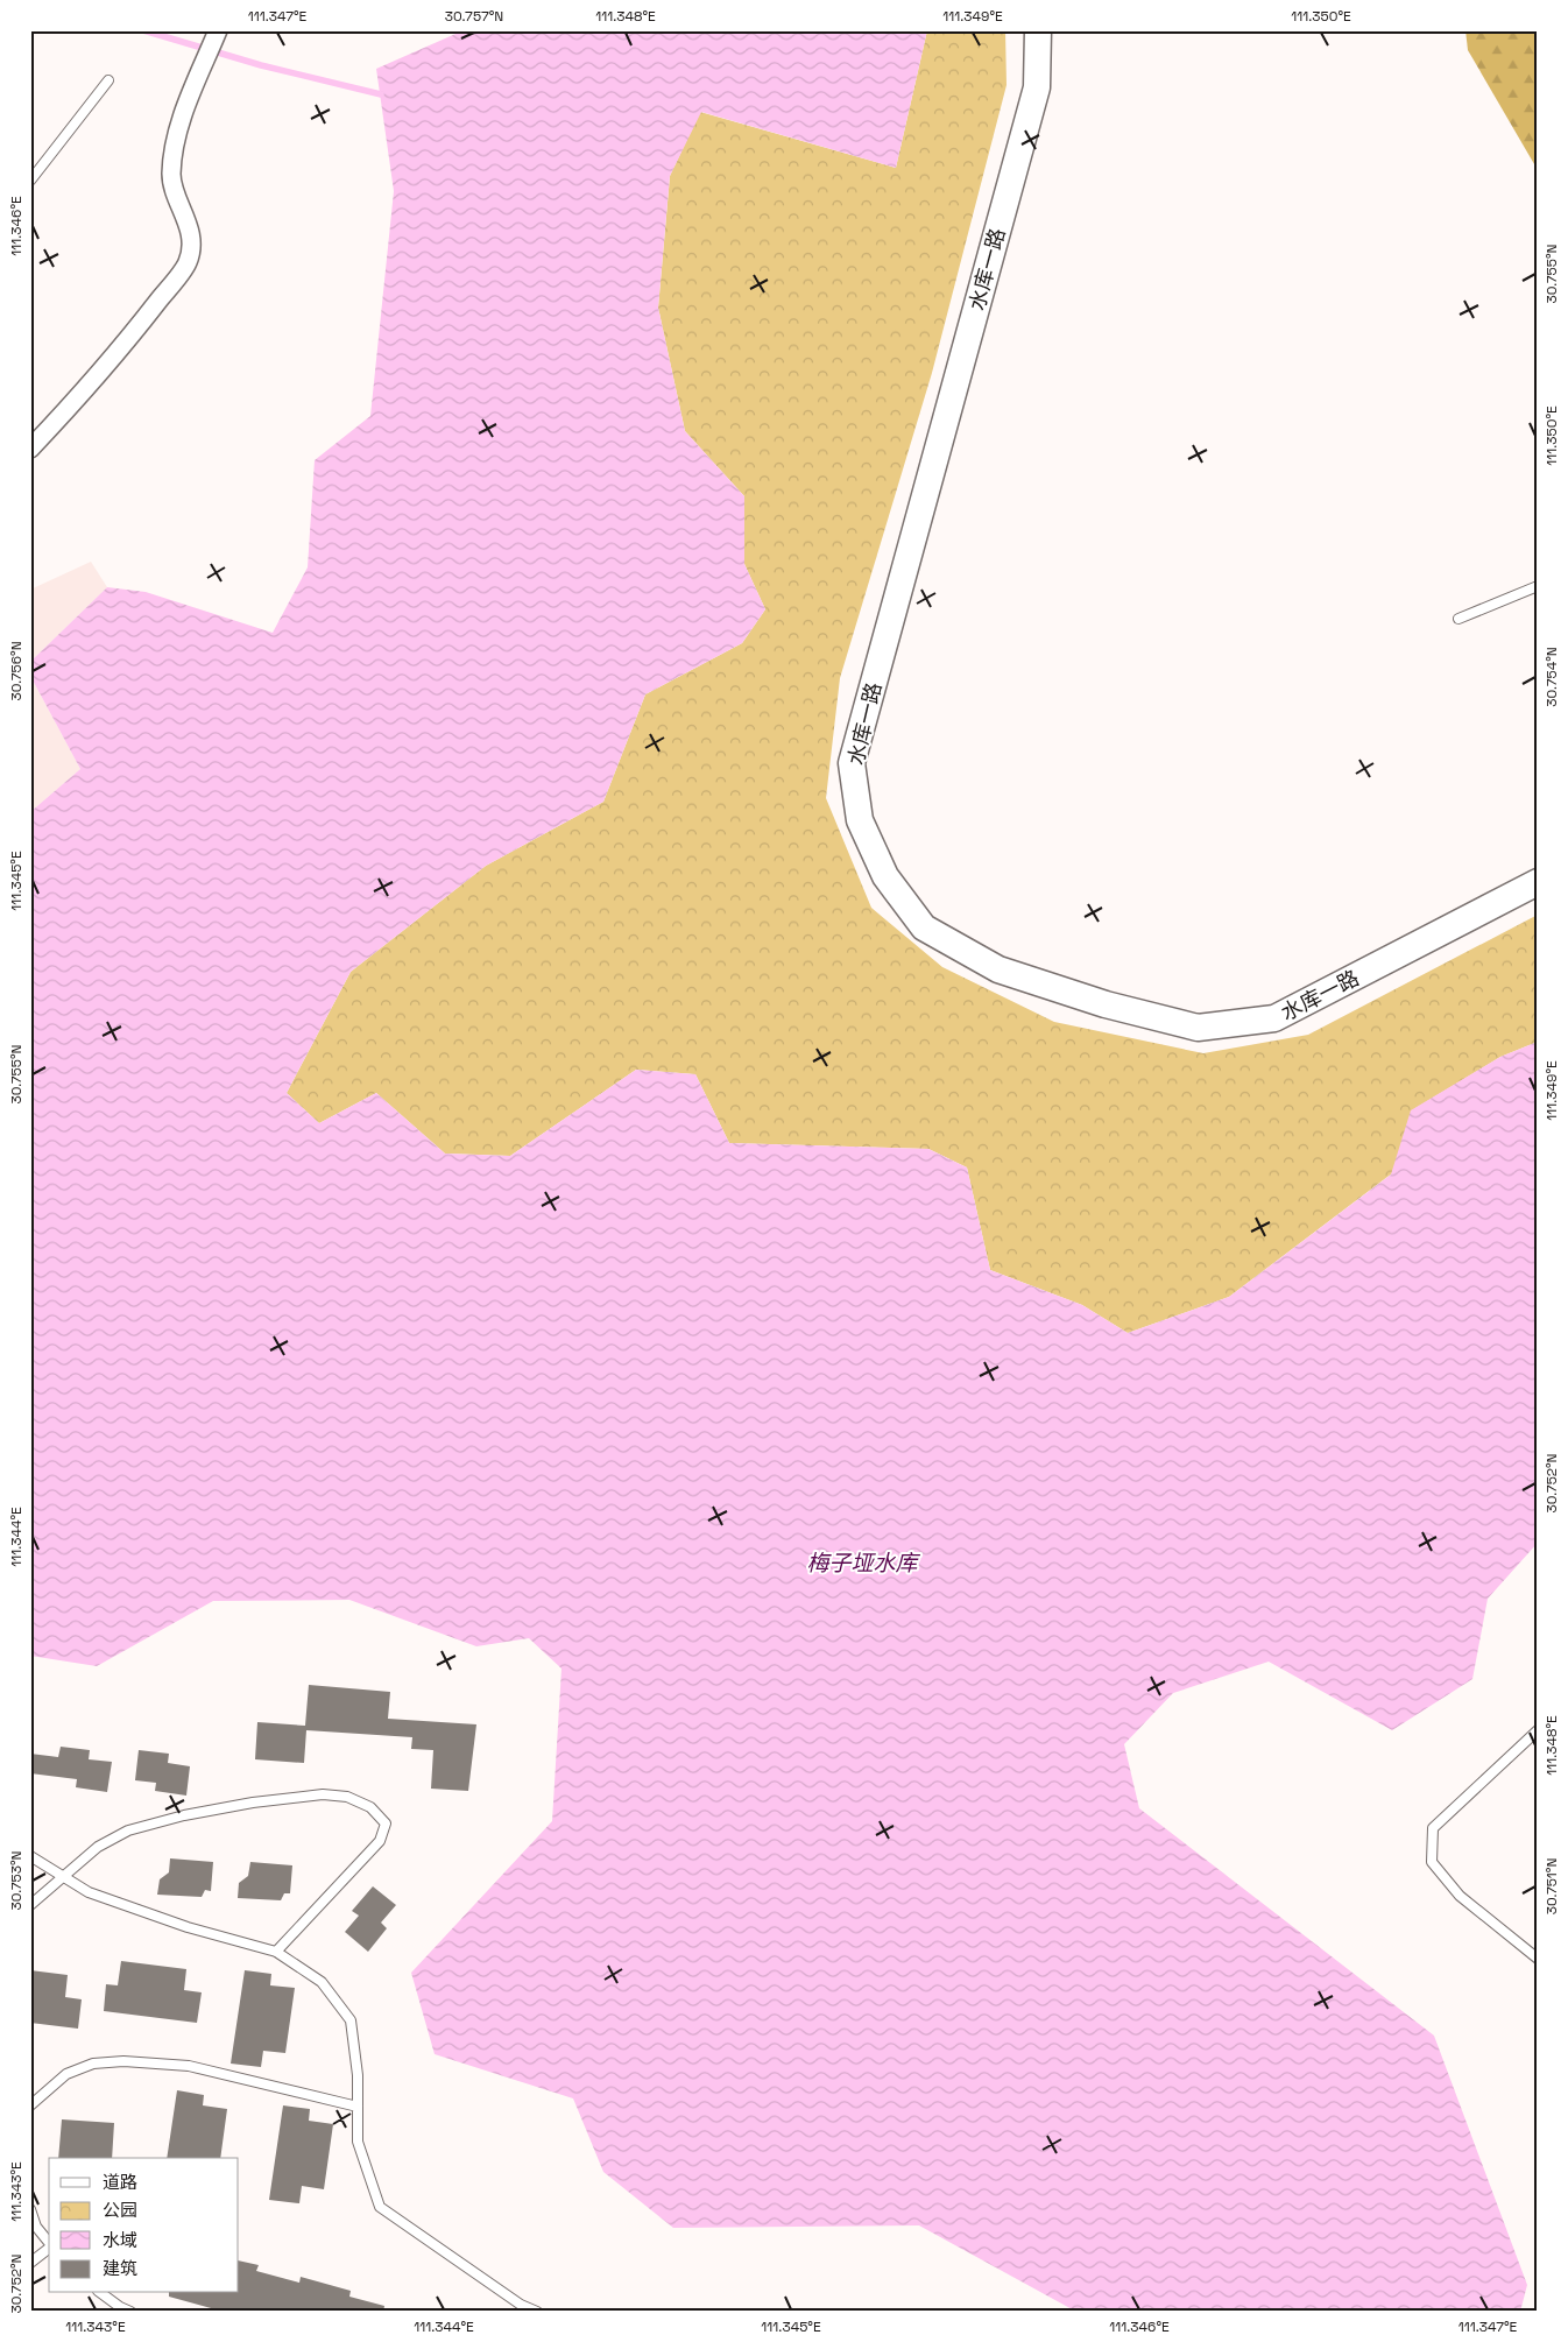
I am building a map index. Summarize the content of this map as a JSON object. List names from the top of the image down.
{
  "streets": {
    "street": ["水库一路"]
  },
  "water": ["梅子垭水库"],
  "legend": [
    "道路",
    "公园",
    "水域",
    "建筑"
  ],
  "coordinates": [
    "111.347°E",
    "30.757°N",
    "111.348°E",
    "111.349°E",
    "111.350°E",
    "111.346°E",
    "30.755°N",
    "30.756°N",
    "30.754°N",
    "111.345°E",
    "30.752°N",
    "111.344°E",
    "30.753°N",
    "30.751°N",
    "111.343°E"
  ]
}
